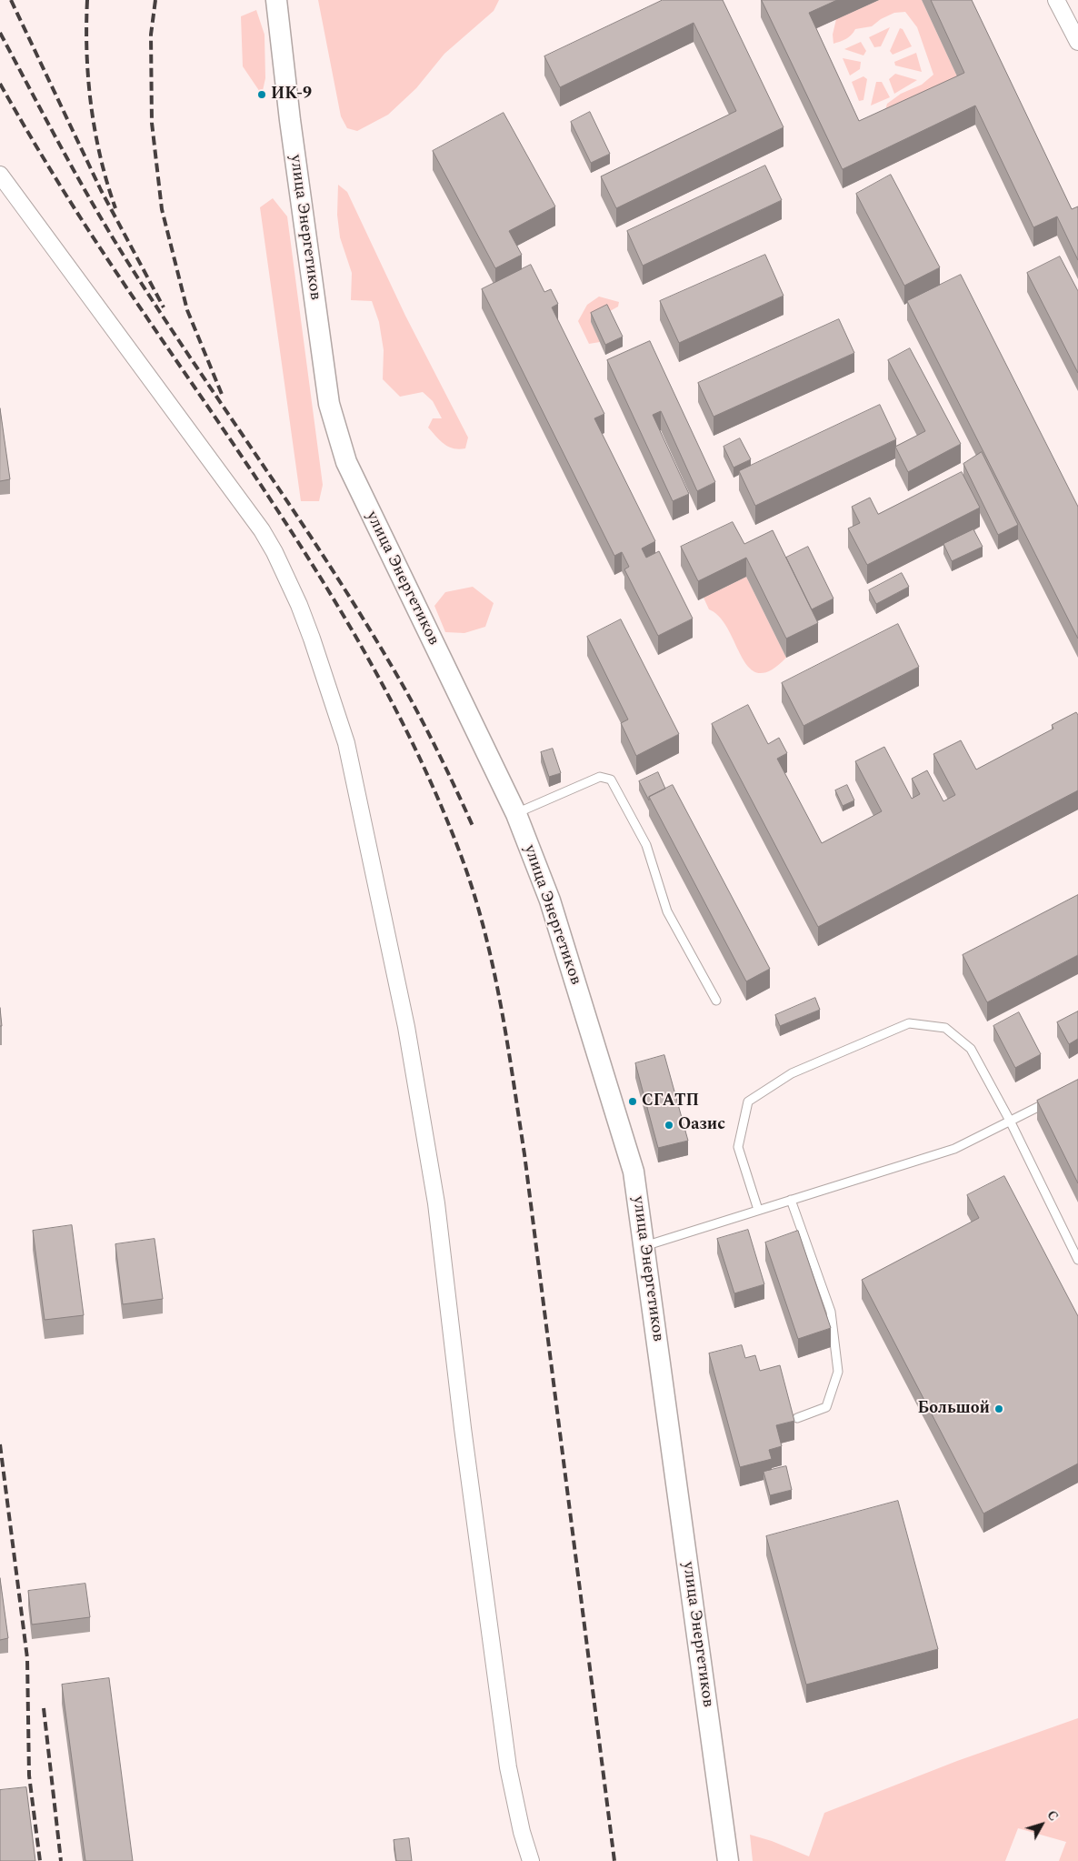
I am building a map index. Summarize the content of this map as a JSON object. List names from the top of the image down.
{
  "streets": {
    "street": ["улица Энергетиков"]
  },
  "places": [
    "ИК-9",
    "СГАТП",
    "Оазис",
    "Большой"
  ],
  "north": "top right"
}
